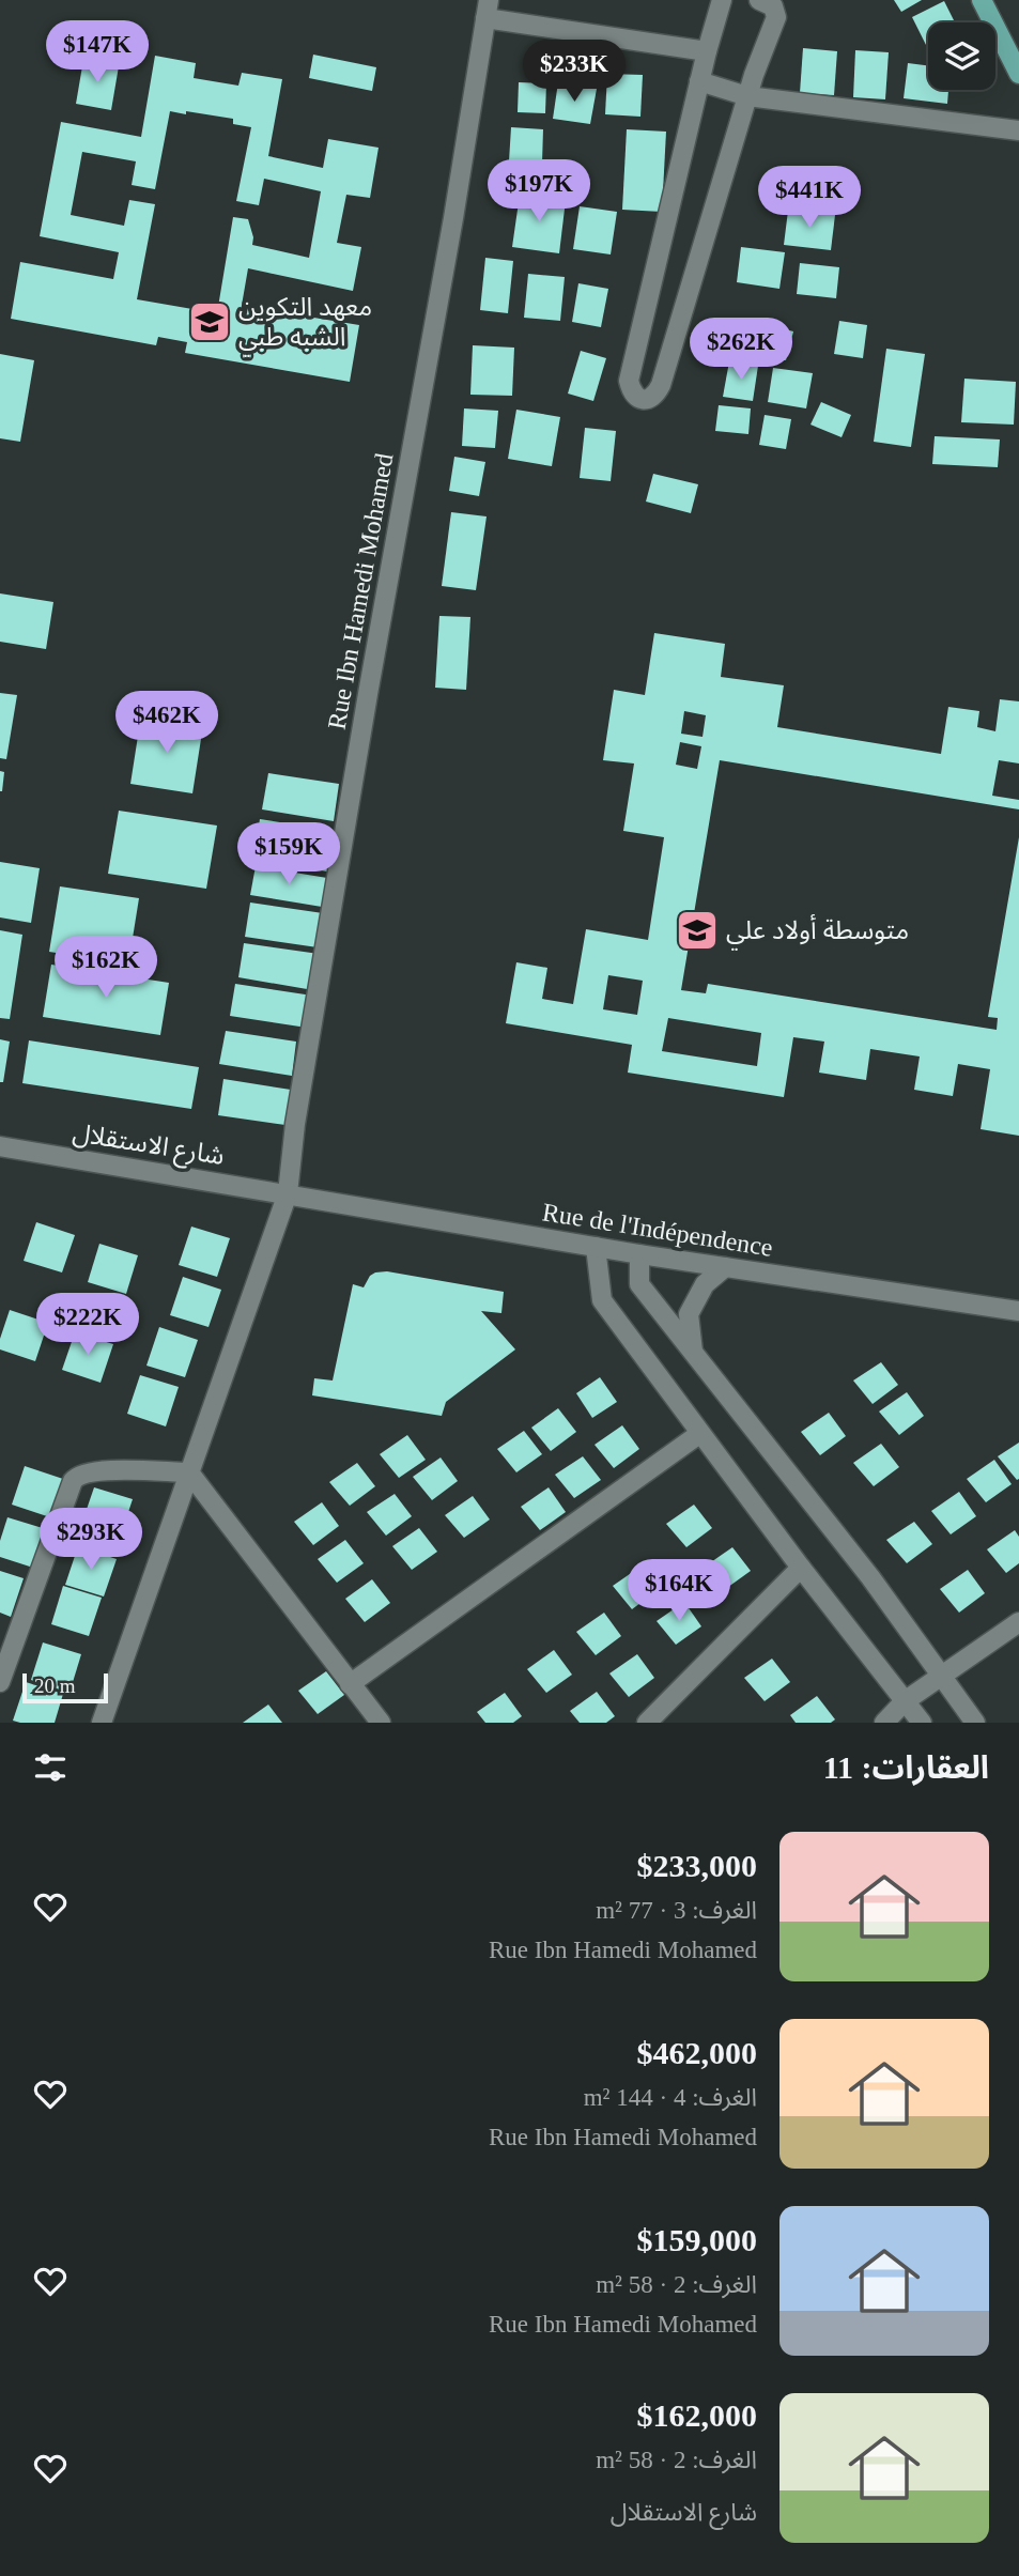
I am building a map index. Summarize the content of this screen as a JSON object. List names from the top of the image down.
{
  "streets": {
    "street": ["Rue Ibn Hamedi Mohamed", "شارع الاستقلال", "Rue de l'Indépendence"]
  },
  "crossings": [
    ["Rue Ibn Hamedi Mohamed", "شارع الاستقلال"],
    ["Rue Ibn Hamedi Mohamed", "Rue de l'Indépendence"],
    ["شارع الاستقلال", "Rue de l'Indépendence"]
  ],
  "places": {
    "school or university": ["معهد التكوين الشبه طبي", "متوسطة أولاد علي"]
  },
  "scale_bar": "20 m",
  "page": {
    "price": [
      "$147K",
      "$233K",
      "$197K",
      "$441K",
      "$262K",
      "$462K",
      "$159K",
      "$162K",
      "$222K",
      "$293K",
      "$164K"
    ],
    "scale": "20 m",
    "heading": "العقارات: 11",
    "list": [
      {
        "name": "$233,000",
        "note": "الغرف: 3 · 77 m² · Rue Ibn Hamedi Mohamed"
      },
      {
        "name": "$462,000",
        "note": "الغرف: 4 · 144 m² · Rue Ibn Hamedi Mohamed"
      },
      {
        "name": "$159,000",
        "note": "الغرف: 2 · 58 m² · Rue Ibn Hamedi Mohamed"
      },
      {
        "name": "$162,000",
        "note": "الغرف: 2 · 58 m² · شارع الاستقلال"
      }
    ]
  }
}
